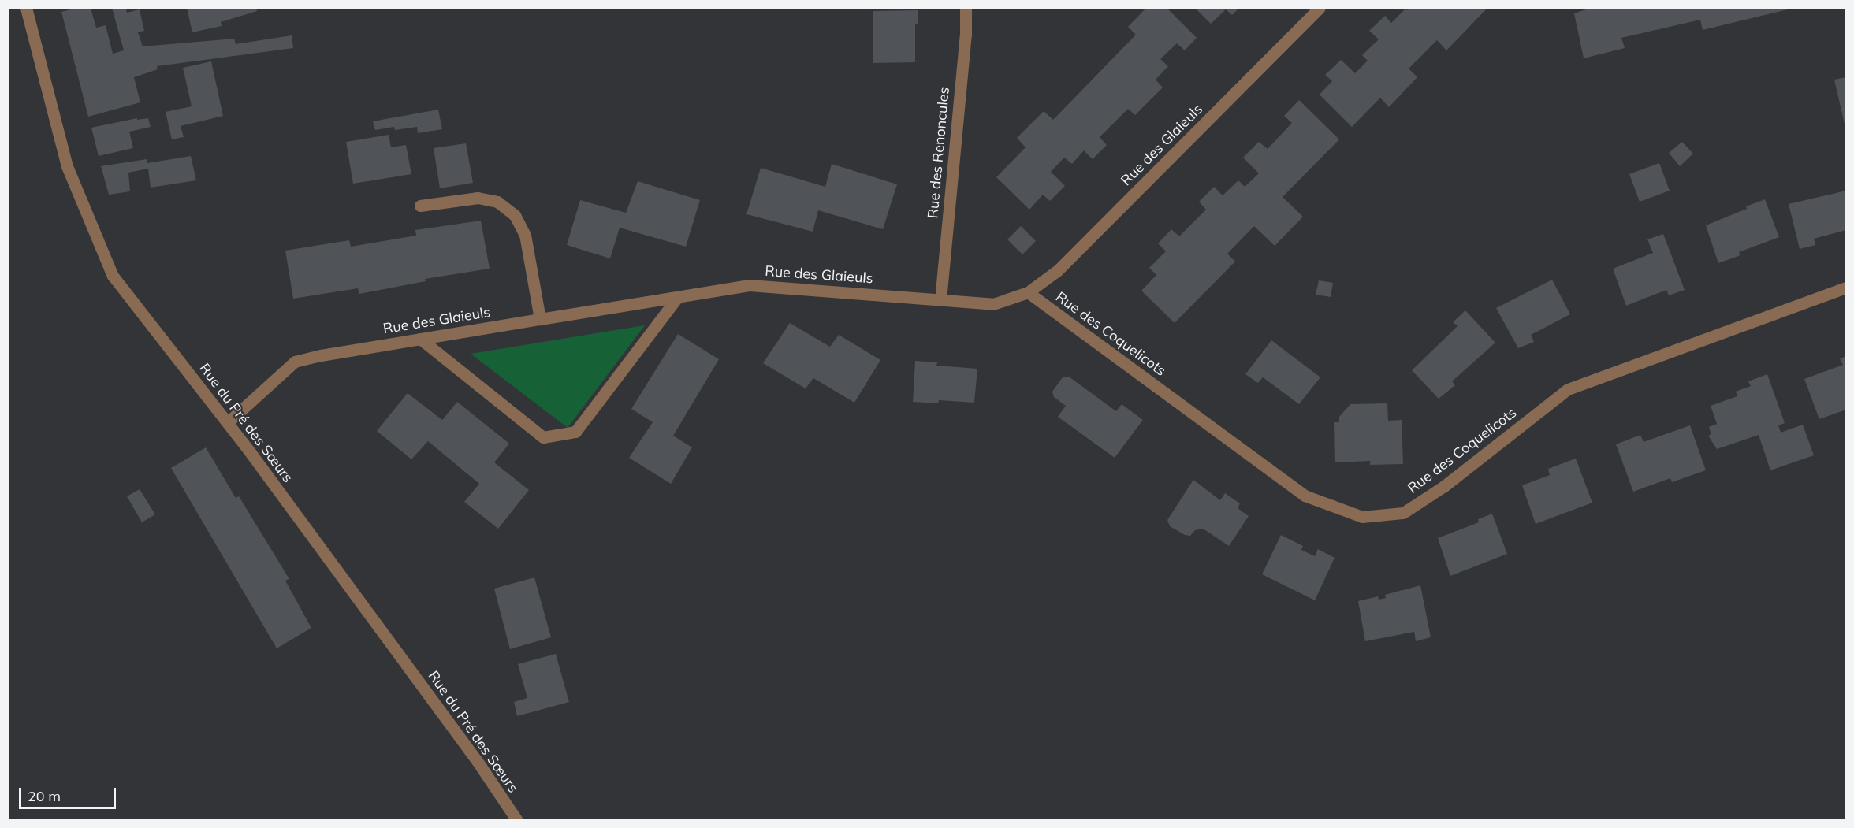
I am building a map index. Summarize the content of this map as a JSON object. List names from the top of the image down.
{
  "streets": {
    "street": [
      "Rue des Glaieuls",
      "Rue des Renoncules",
      "Rue des Coquelicots",
      "Rue du Pré des Sœurs"
    ]
  },
  "crossings": [
    ["Rue des Glaieuls", "Rue des Renoncules"],
    ["Rue des Glaieuls", "Rue des Coquelicots"],
    ["Rue des Glaieuls", "Rue du Pré des Sœurs"]
  ],
  "scale_bar": "20 m"
}
